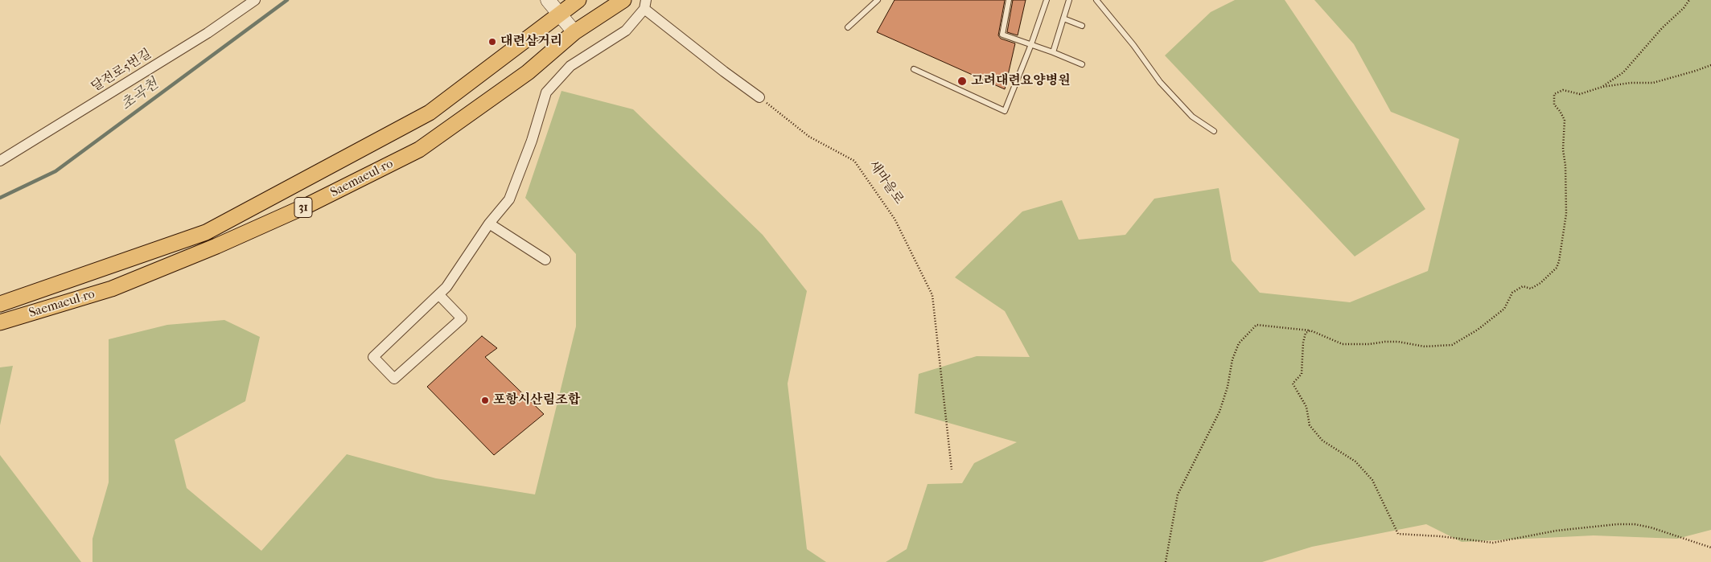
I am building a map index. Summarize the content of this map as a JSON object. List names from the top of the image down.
{
  "streets": {
    "main road": ["Saemaeul-ro", "31"],
    "street": ["달전로5번길"],
    "path": ["새마을로"]
  },
  "water": ["초곡천"],
  "places": ["대련삼거리", "고려대련요양병원", "포항시산림조합"]
}
